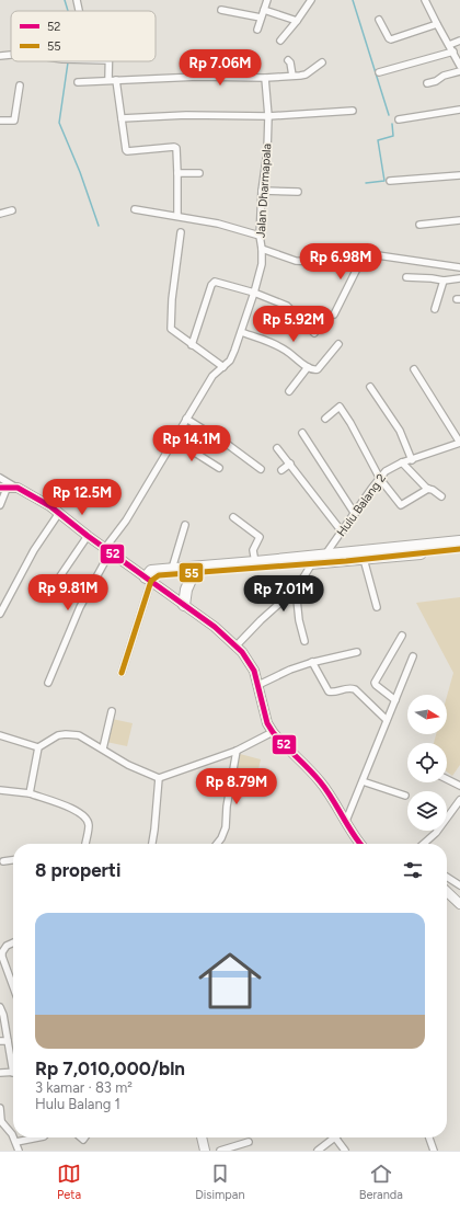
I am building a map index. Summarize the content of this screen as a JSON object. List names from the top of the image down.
{
  "streets": {
    "street": ["Jalan Dharmapala", "Hulu Balang 2"]
  },
  "lines": ["transit line 52", "transit line 55"],
  "legend": ["52", "55"],
  "north": "right",
  "page": {
    "price": [
      "Rp 7.06M",
      "Rp 6.98M",
      "Rp 5.92M",
      "Rp 14.1M",
      "Rp 12.5M",
      "Rp 9.81M",
      "Rp 7.01M",
      "Rp 8.79M"
    ],
    "heading": "8 properti",
    "list": [
      {
        "name": "Rp 7,010,000/bln",
        "note": "3 kamar · 83 m² · Hulu Balang 1"
      }
    ],
    "tabs": ["Peta", "Disimpan", "Beranda"]
  }
}
